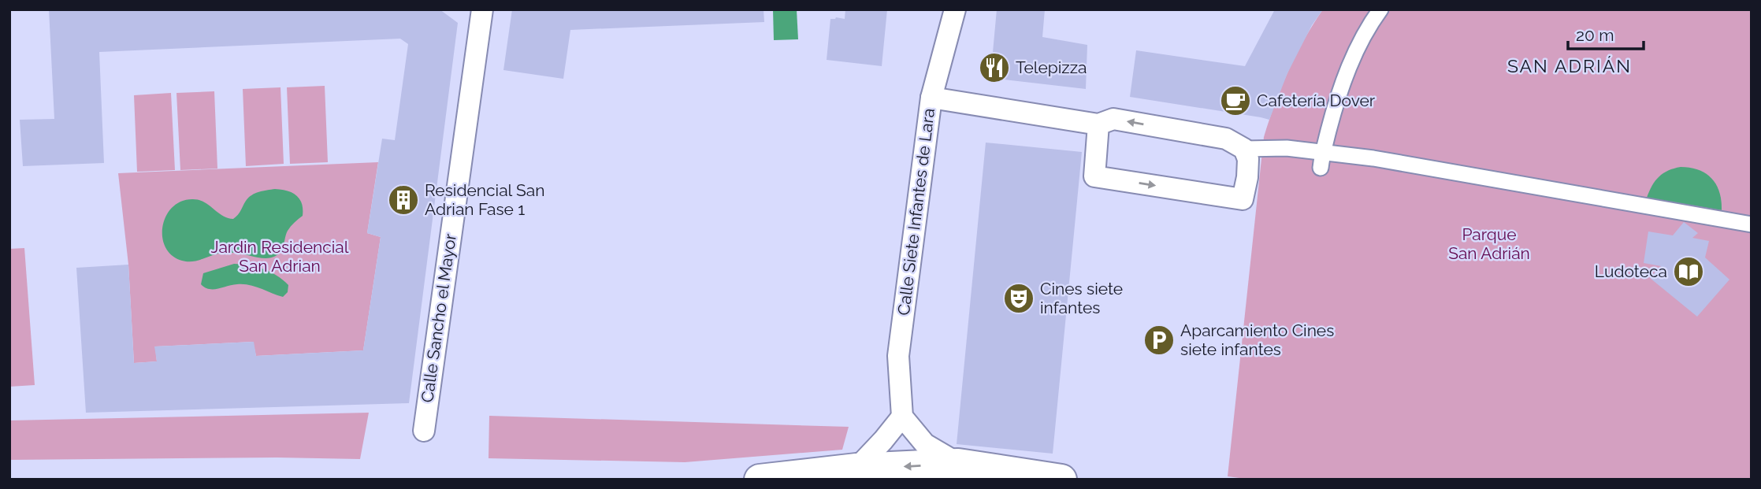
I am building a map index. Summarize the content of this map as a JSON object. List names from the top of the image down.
{
  "streets": {
    "street": ["Calle Siete Infantes de Lara", "Calle Sancho el Mayor"]
  },
  "districts": ["SAN ADRIÁN"],
  "parks": ["Parque San Adrián", "Jardin Residencial San Adrian"],
  "places": {
    "restaurant": ["Telepizza"],
    "cafe": ["Cafetería Dover"],
    "building": ["Residencial San Adrian Fase 1"],
    "library": ["Ludoteca"],
    "theatre": ["Cines siete infantes"],
    "parking": ["Aparcamiento Cines siete infantes"]
  },
  "scale_bar": "20 m"
}
